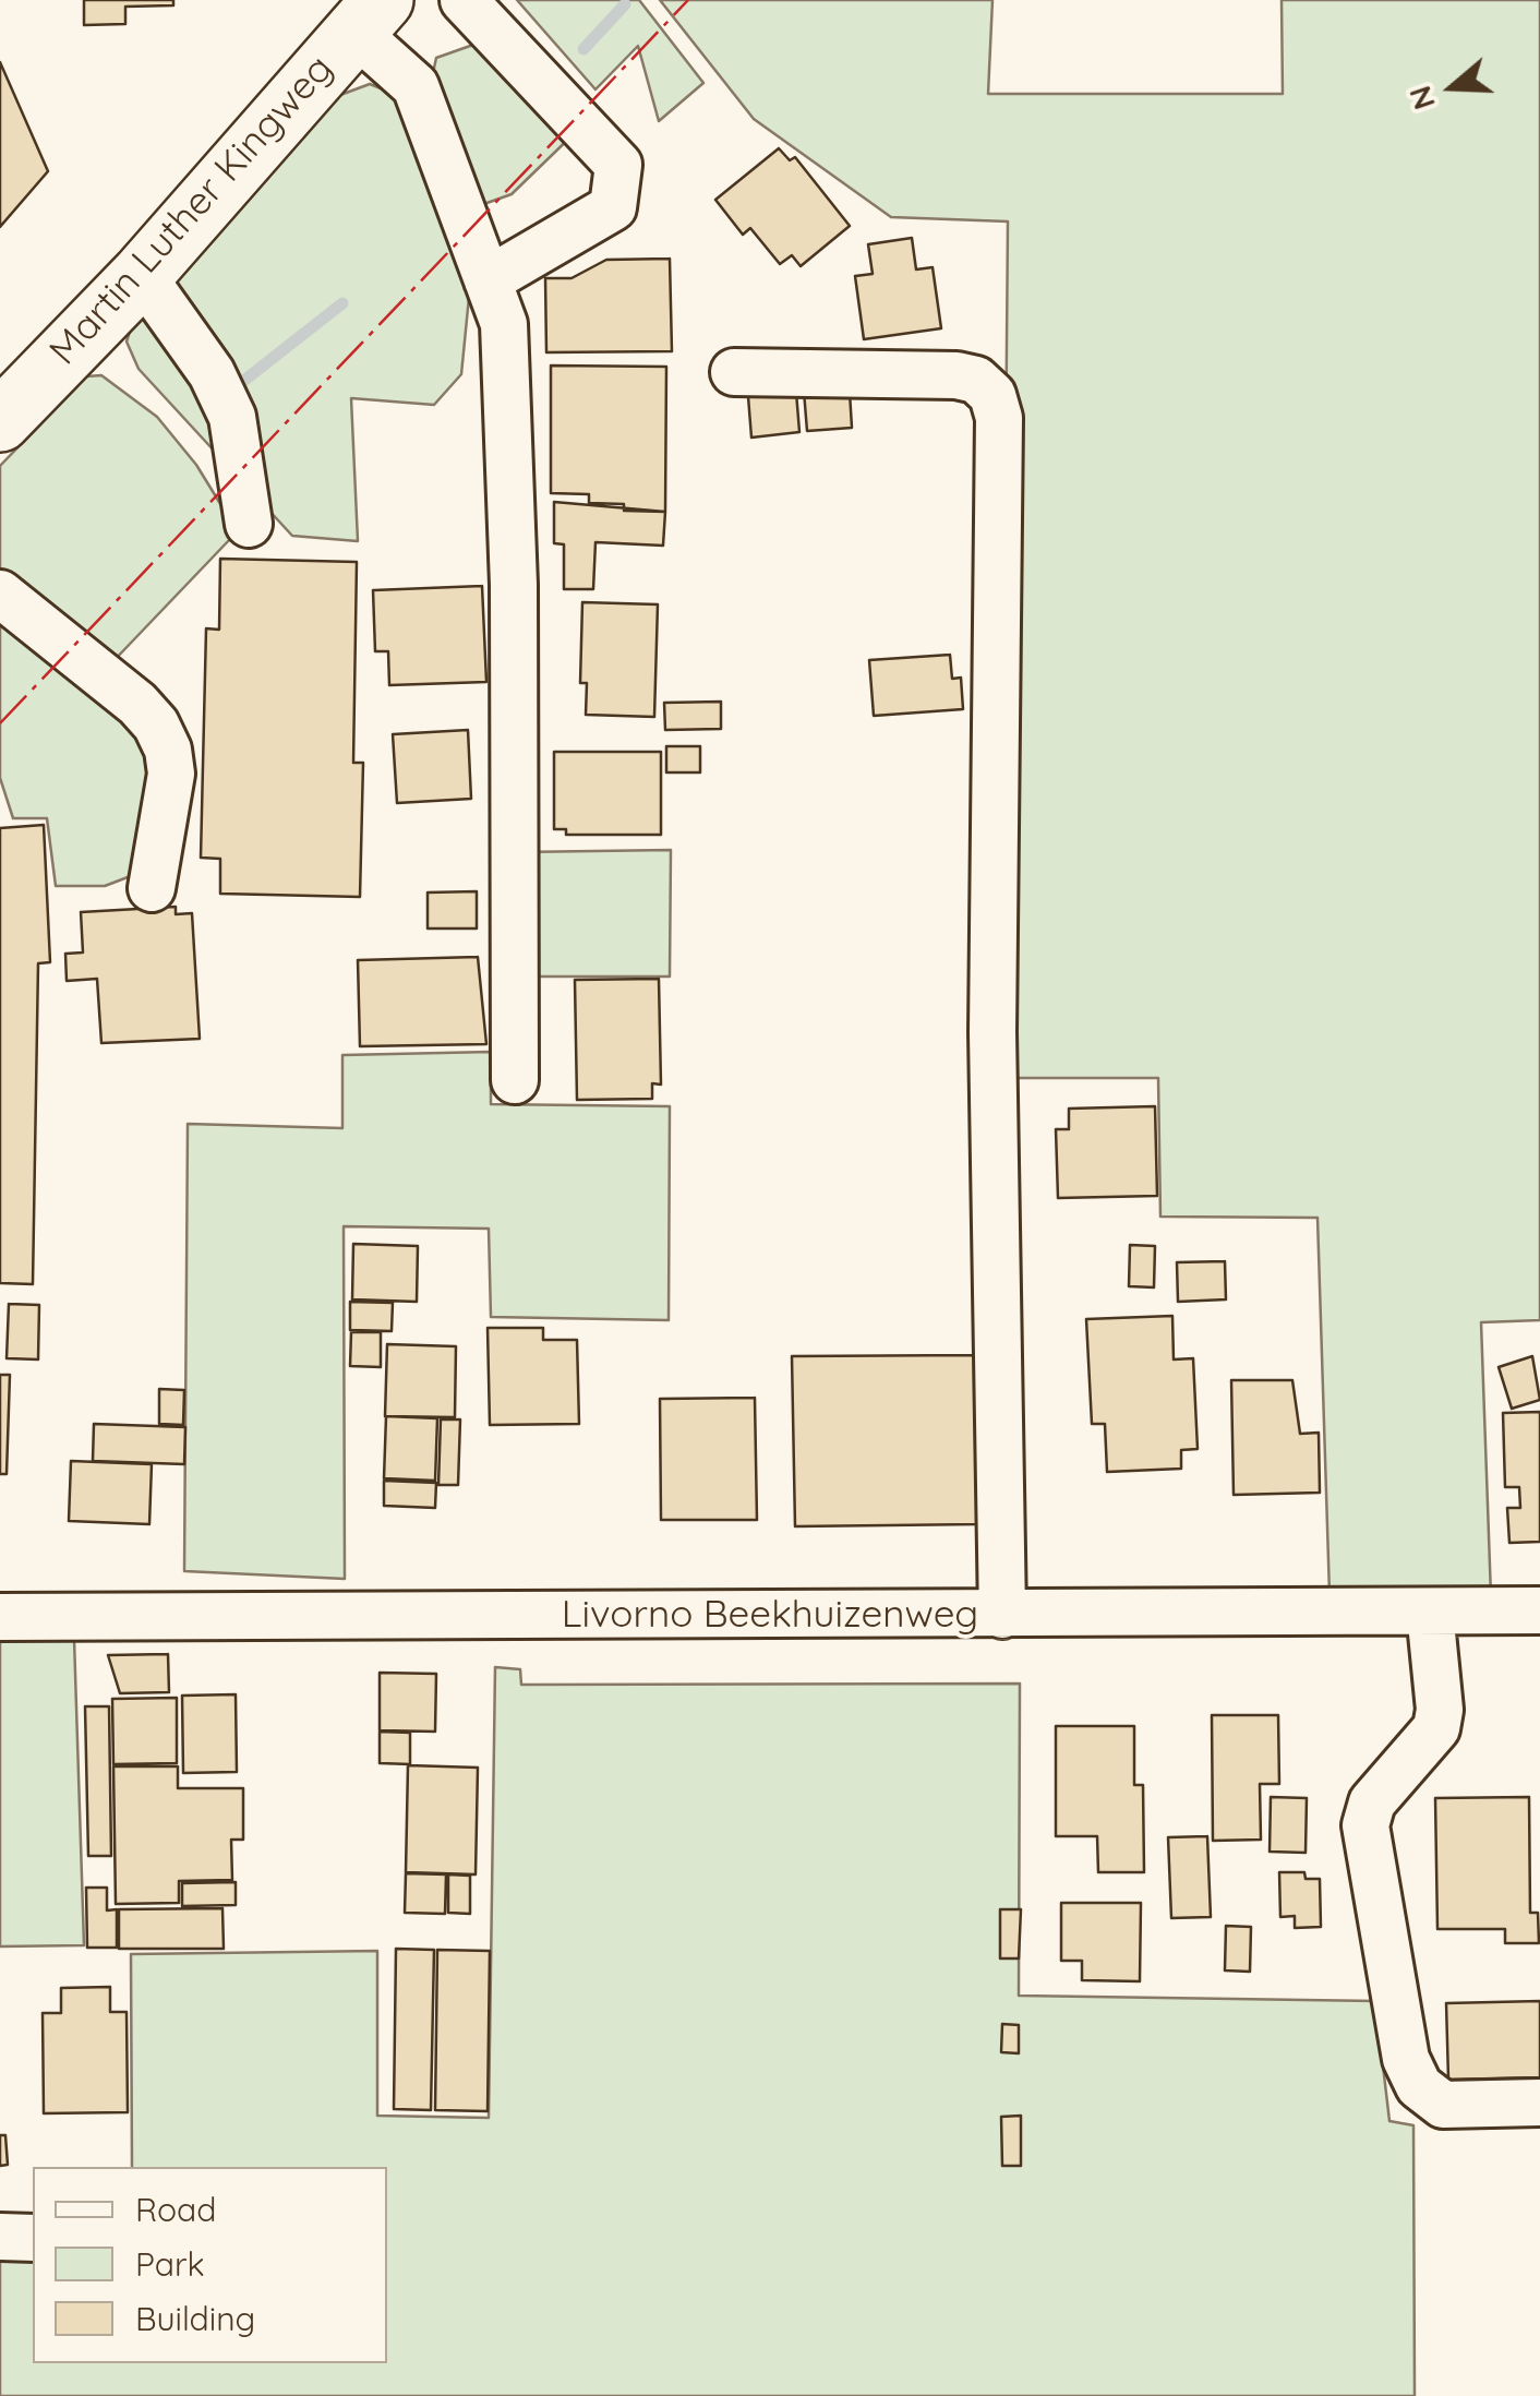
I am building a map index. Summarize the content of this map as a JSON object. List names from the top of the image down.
{
  "streets": {
    "main road": ["Martin Luther Kingweg"],
    "street": ["Livorno Beekhuizenweg"]
  },
  "legend": ["Road", "Park", "Building"],
  "north": "left"
}
